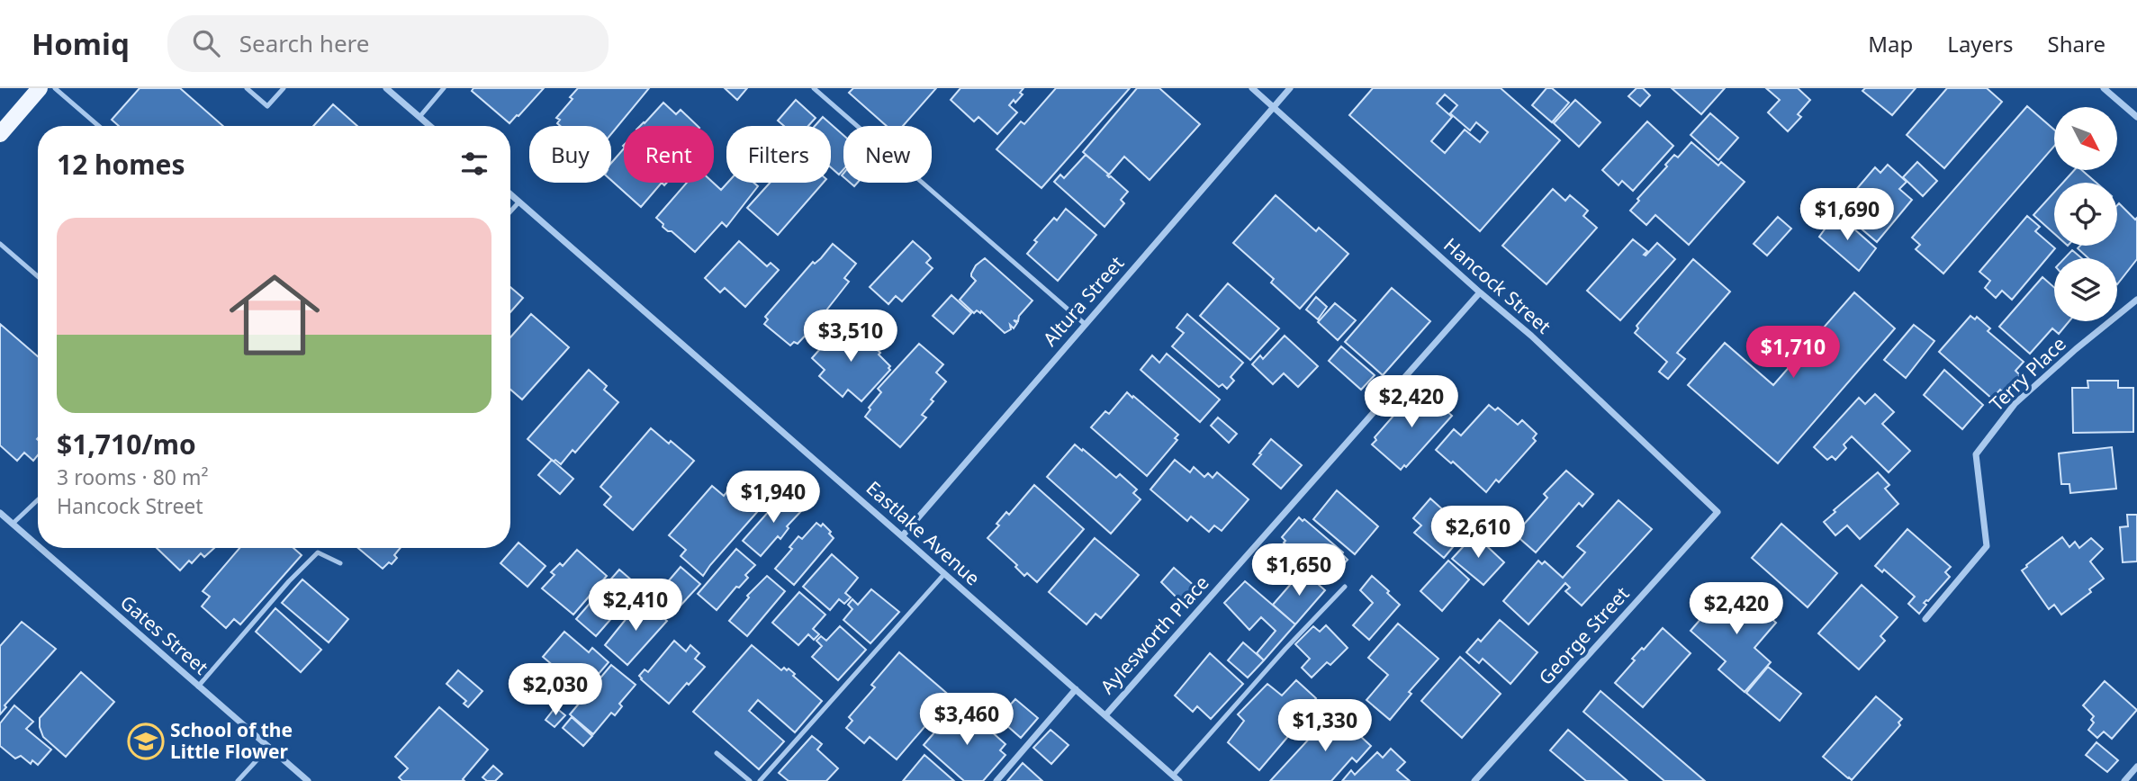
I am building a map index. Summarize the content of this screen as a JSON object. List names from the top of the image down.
{
  "streets": {
    "street": [
      "Hancock Street",
      "Altura Street",
      "Terry Place",
      "Eastlake Avenue",
      "Gates Street",
      "Aylesworth Place",
      "George Street"
    ]
  },
  "crossings": [
    ["Hancock Street", "Altura Street"],
    ["Hancock Street", "Aylesworth Place"],
    ["Hancock Street", "George Street"],
    ["Altura Street", "Eastlake Avenue"],
    ["Eastlake Avenue", "Aylesworth Place"]
  ],
  "places": {
    "school or university": ["School of the Little Flower"]
  },
  "north": "bottom right",
  "page": {
    "header": "Homiq",
    "search": "Search here",
    "nav": ["Map", "Layers", "Share"],
    "chip": [
      "Buy",
      "Rent",
      "Filters",
      "New"
    ],
    "heading": "12 homes",
    "price": [
      "$1,690",
      "$3,510",
      "$1,710",
      "$2,420",
      "$1,940",
      "$2,610",
      "$1,650",
      "$2,410",
      "$2,420",
      "$2,030",
      "$3,460",
      "$1,330"
    ],
    "list": [
      {
        "name": "$1,710/mo",
        "note": "3 rooms · 80 m² · Hancock Street"
      }
    ]
  }
}
